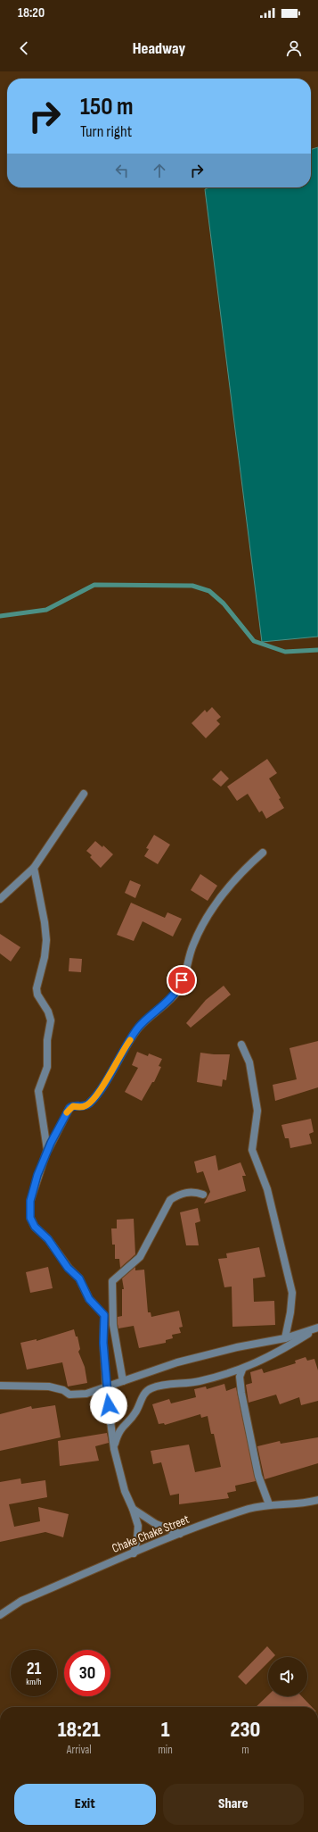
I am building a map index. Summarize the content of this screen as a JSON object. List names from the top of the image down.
{
  "streets": {
    "street": ["Chake Chake Street"]
  },
  "page": {
    "status": "18:20",
    "header": "Headway",
    "turn": ["150 m", "Turn right"],
    "speed": "21 km/h",
    "limit": "30",
    "eta": [
      "18:21",
      "Arrival",
      "1",
      "min",
      "230",
      "m"
    ],
    "buttons": ["Exit", "Share"]
  }
}
